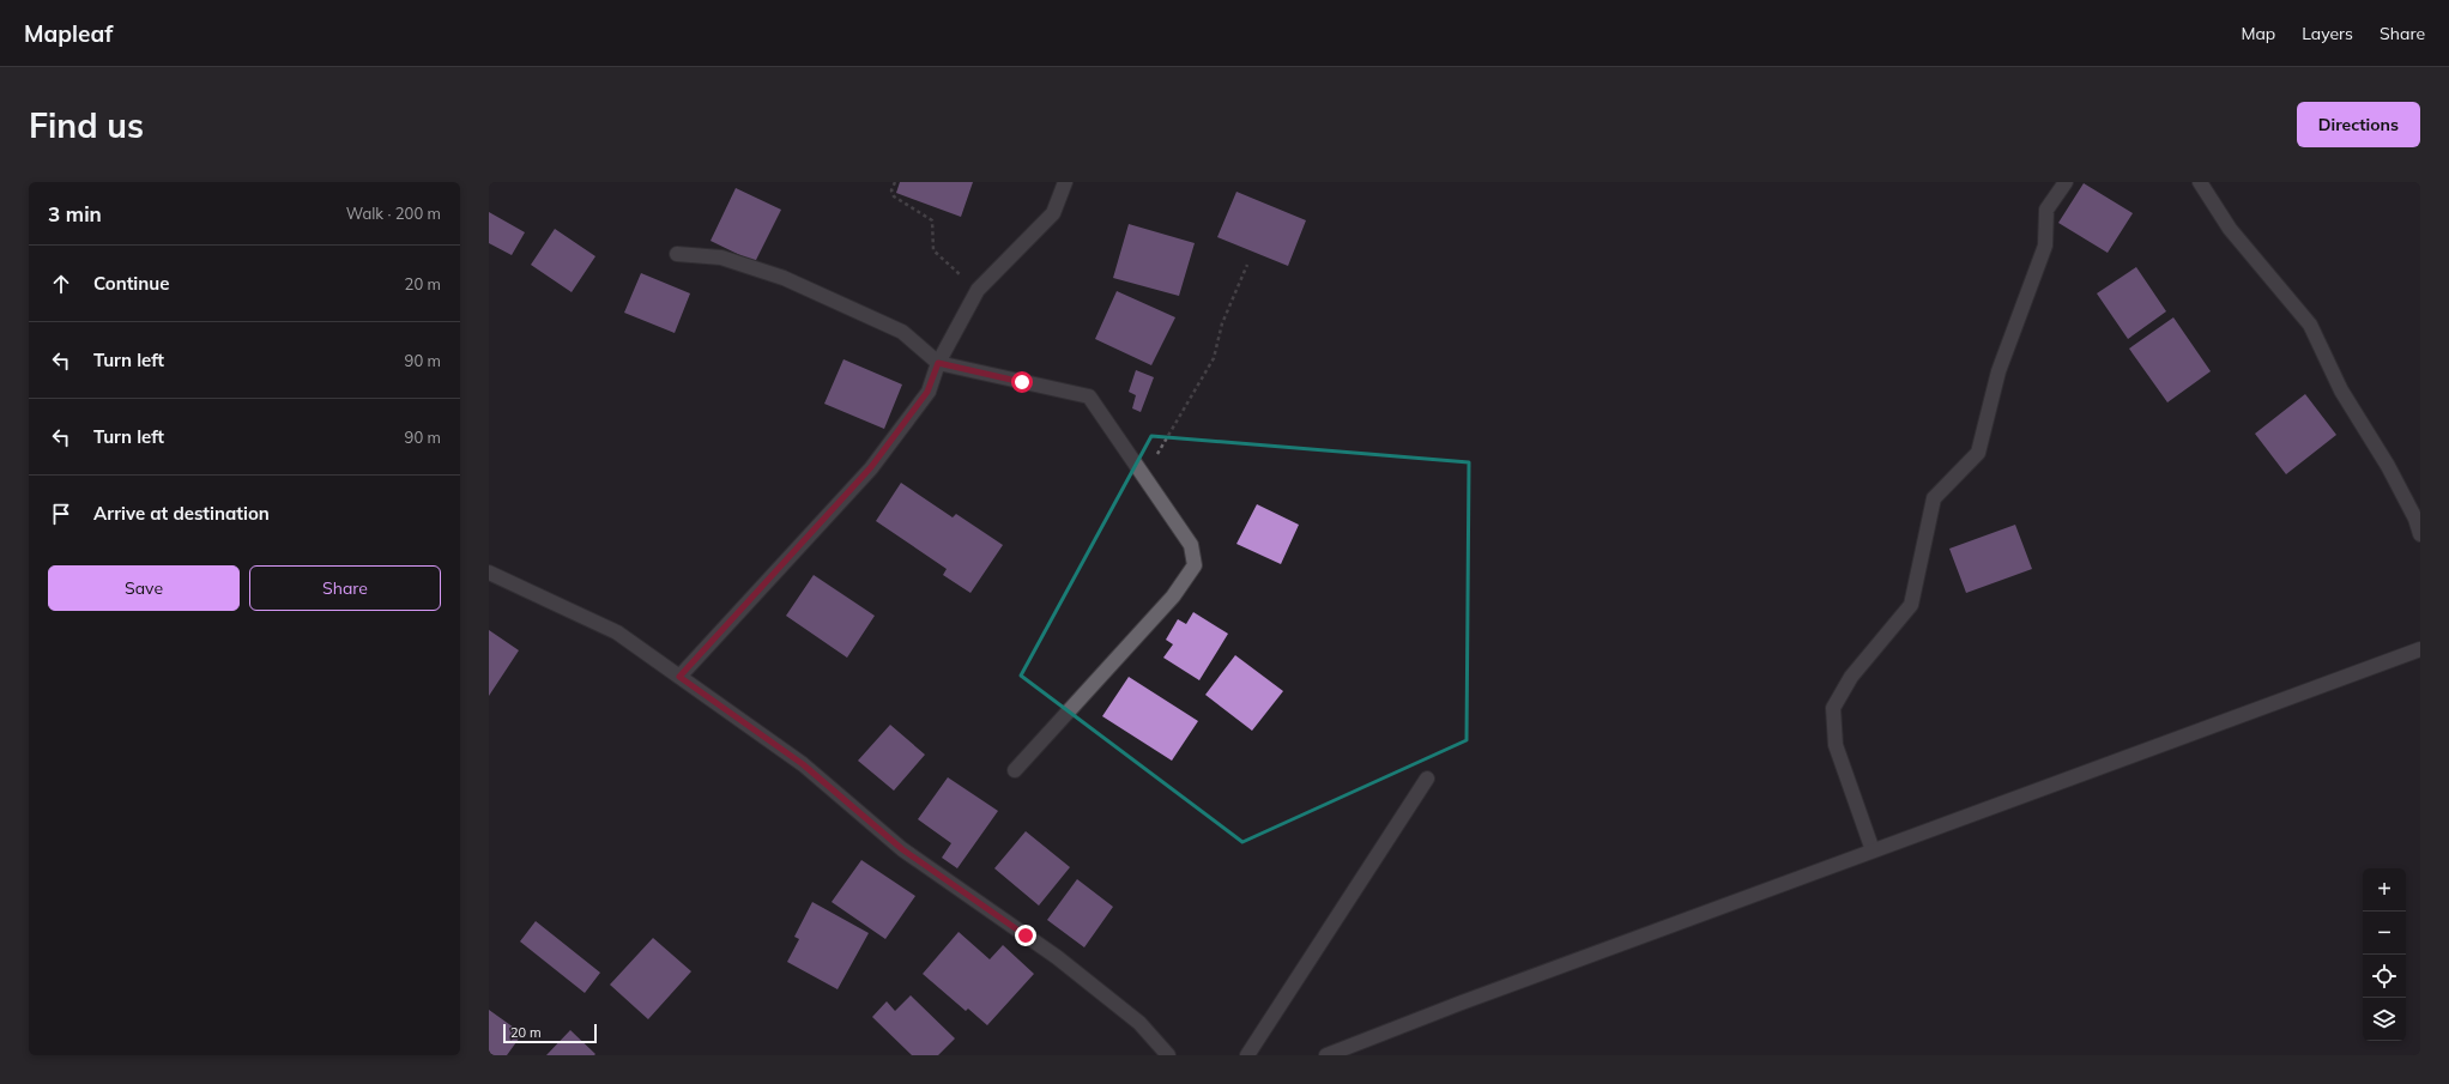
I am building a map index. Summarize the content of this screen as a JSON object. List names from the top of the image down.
{
  "scale_bar": "20 m",
  "page": {
    "header": "Mapleaf",
    "nav": ["Map", "Layers", "Share"],
    "buttons": [
      "Directions",
      ["Save", "Share"]
    ],
    "title": "Find us",
    "heading": ["3 min", "Walk · 200 m"],
    "list": [
      ["Continue", "20 m"],
      ["Turn left", "90 m"],
      ["Turn left", "90 m"],
      "Arrive at destination"
    ],
    "map_buttons": ["+", "−"],
    "scale": "20 m"
  }
}
